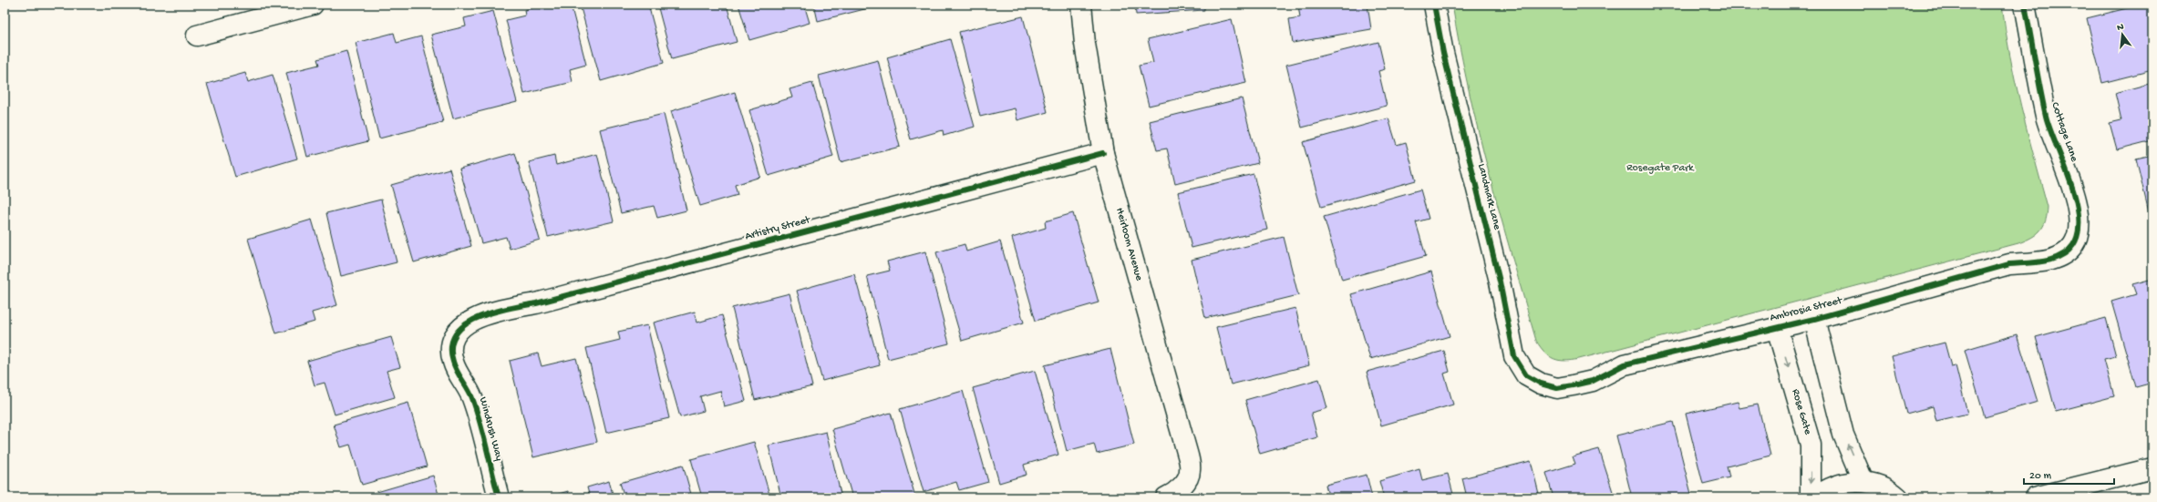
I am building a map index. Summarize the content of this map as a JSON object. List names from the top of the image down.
{
  "streets": {
    "street": [
      "Cottage Lane",
      "Landmark Lane",
      "Artistry Street",
      "Heirloom Avenue",
      "Ambrosia Street",
      "Rose Gate",
      "Windrush Way"
    ]
  },
  "crossings": [
    ["Cottage Lane", "Ambrosia Street"],
    ["Landmark Lane", "Ambrosia Street"],
    ["Artistry Street", "Heirloom Avenue"],
    ["Artistry Street", "Windrush Way"],
    ["Ambrosia Street", "Rose Gate"]
  ],
  "parks": ["Rosegate Park"],
  "scale_bar": "20 m",
  "north": "top"
}
